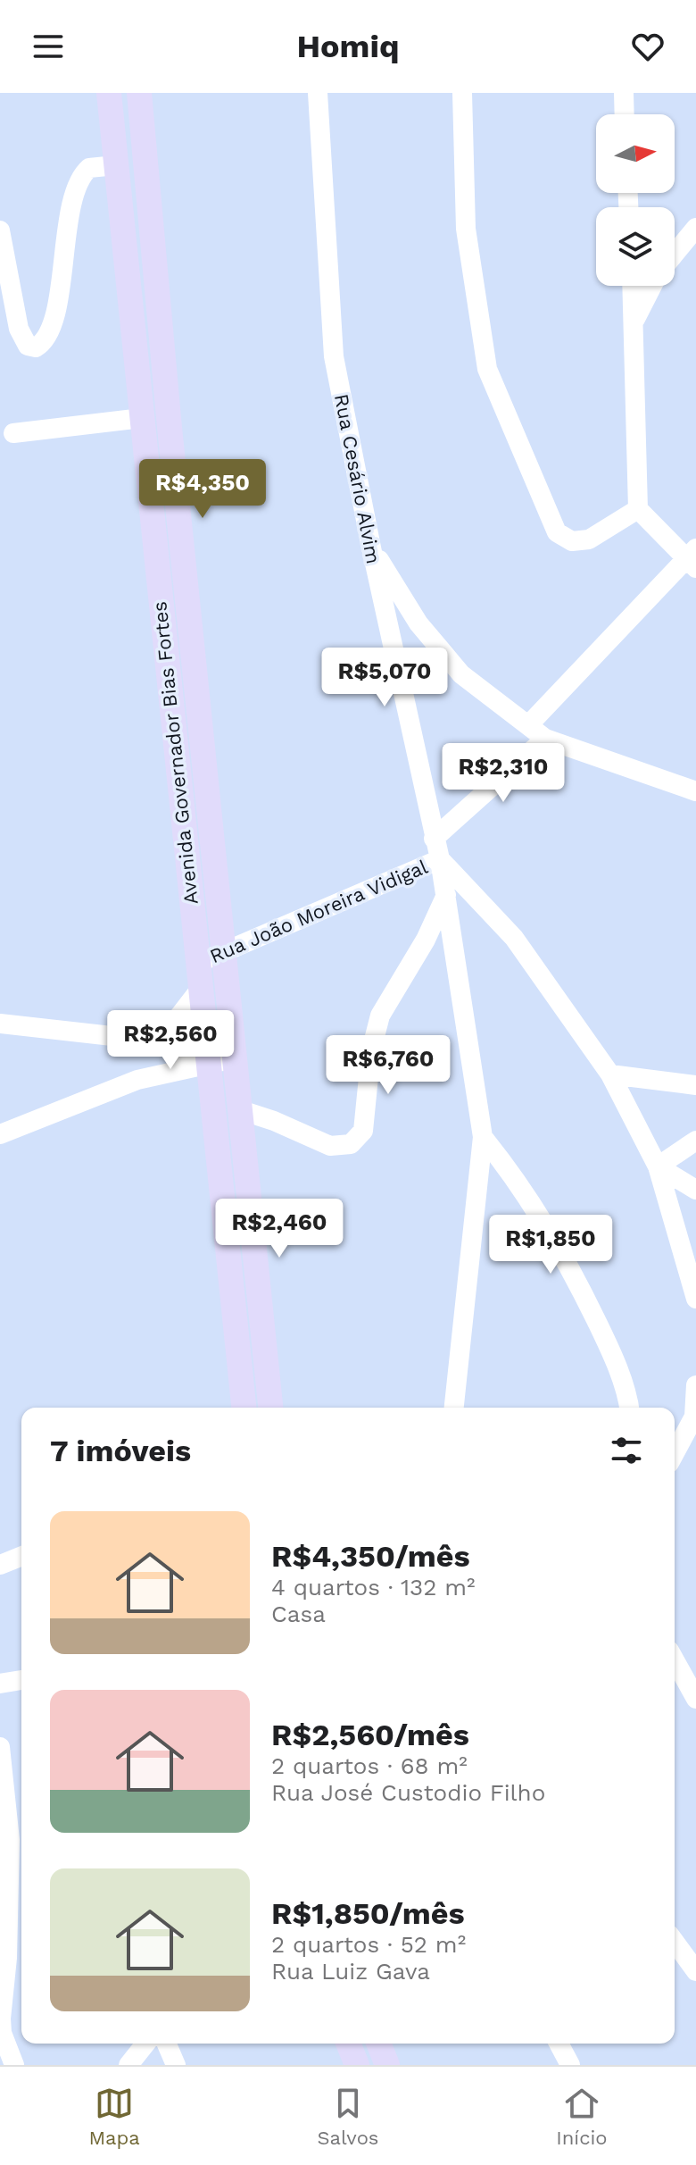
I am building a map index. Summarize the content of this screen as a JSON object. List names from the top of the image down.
{
  "streets": {
    "main road": ["Avenida Governador Bias Fortes"],
    "street": ["Rua Cesário Alvim", "Rua João Moreira Vidigal"]
  },
  "crossings": [
    ["Rua Cesário Alvim", "Rua João Moreira Vidigal"],
    ["Avenida Governador Bias Fortes", "Rua João Moreira Vidigal"]
  ],
  "north": "right",
  "page": {
    "header": "Homiq",
    "price": [
      "R$4,350",
      "R$5,070",
      "R$2,310",
      "R$2,560",
      "R$6,760",
      "R$2,460",
      "R$1,850"
    ],
    "heading": "7 imóveis",
    "list": [
      {
        "name": "R$4,350/mês",
        "note": "4 quartos · 132 m² · Casa"
      },
      {
        "name": "R$2,560/mês",
        "note": "2 quartos · 68 m² · Rua José Custodio Filho"
      },
      {
        "name": "R$1,850/mês",
        "note": "2 quartos · 52 m² · Rua Luiz Gava"
      }
    ],
    "tabs": ["Mapa", "Salvos", "Início"]
  }
}
